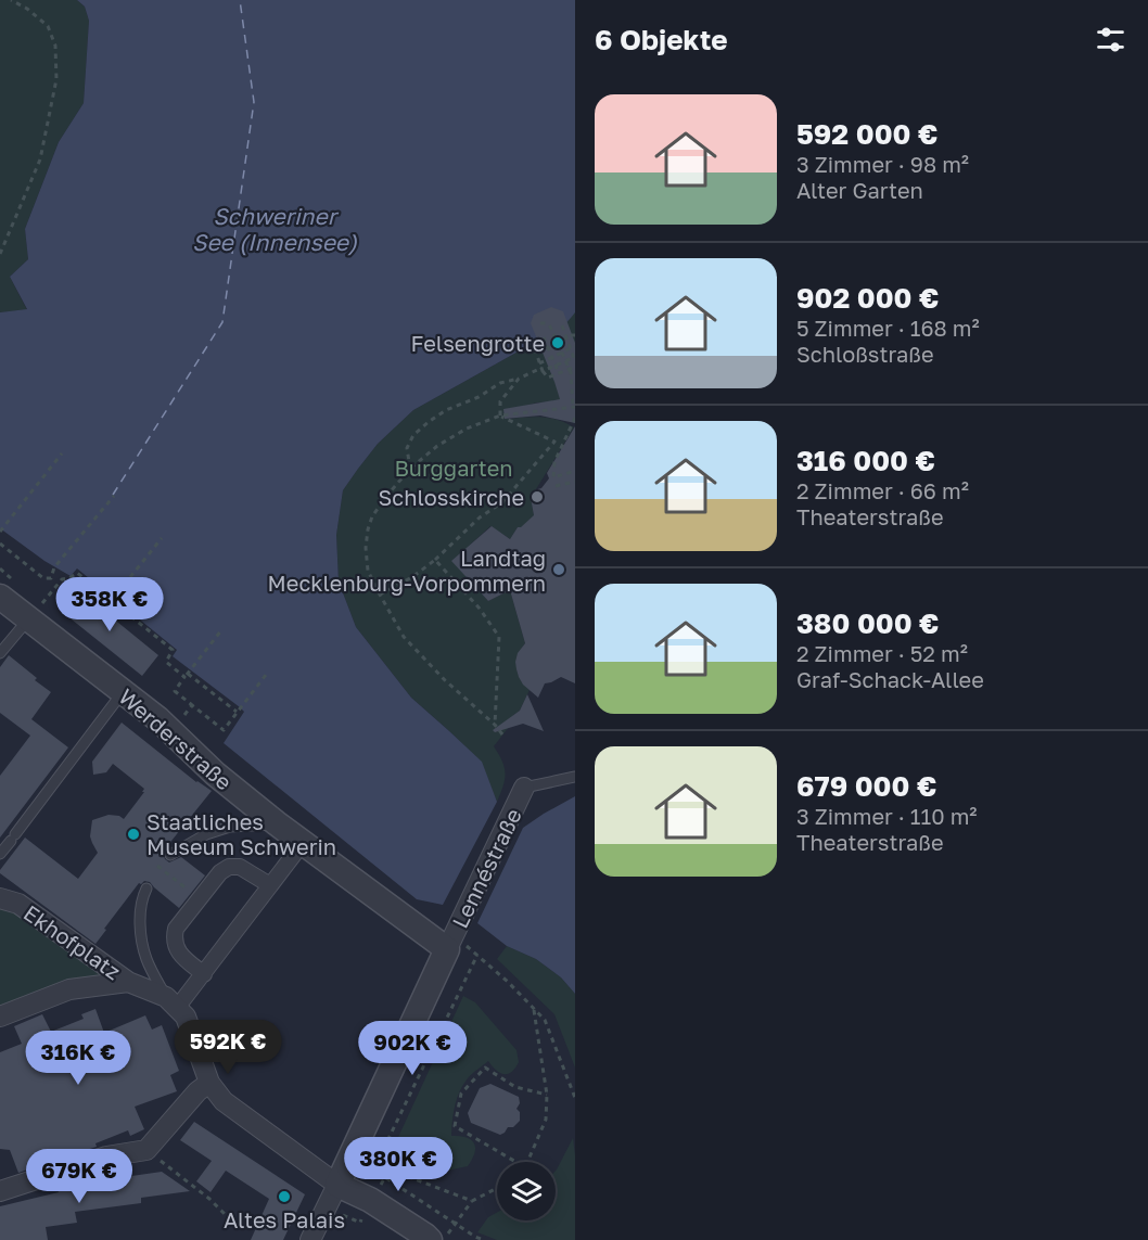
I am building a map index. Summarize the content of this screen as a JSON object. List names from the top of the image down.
{
  "streets": {
    "street": ["Werderstraße", "Lennéstraße", "Ekhofplatz"]
  },
  "crossings": [
    ["Werderstraße", "Lennéstraße"]
  ],
  "water": ["Schweriner See (Innensee)"],
  "parks": ["Burggarten"],
  "places": [
    "Felsengrotte",
    "Schlosskirche",
    "Landtag Mecklenburg-Vorpommern",
    "Staatliches Museum Schwerin",
    "Altes Palais"
  ],
  "page": {
    "heading": "6 Objekte",
    "list": [
      {
        "name": "592 000 €",
        "note": "3 Zimmer · 98 m² · Alter Garten"
      },
      {
        "name": "902 000 €",
        "note": "5 Zimmer · 168 m² · Schloßstraße"
      },
      {
        "name": "316 000 €",
        "note": "2 Zimmer · 66 m² · Theaterstraße"
      },
      {
        "name": "380 000 €",
        "note": "2 Zimmer · 52 m² · Graf-Schack-Allee"
      },
      {
        "name": "679 000 €",
        "note": "3 Zimmer · 110 m² · Theaterstraße"
      }
    ],
    "price": [
      "358K €",
      "592K €",
      "902K €",
      "316K €",
      "380K €",
      "679K €"
    ]
  }
}
